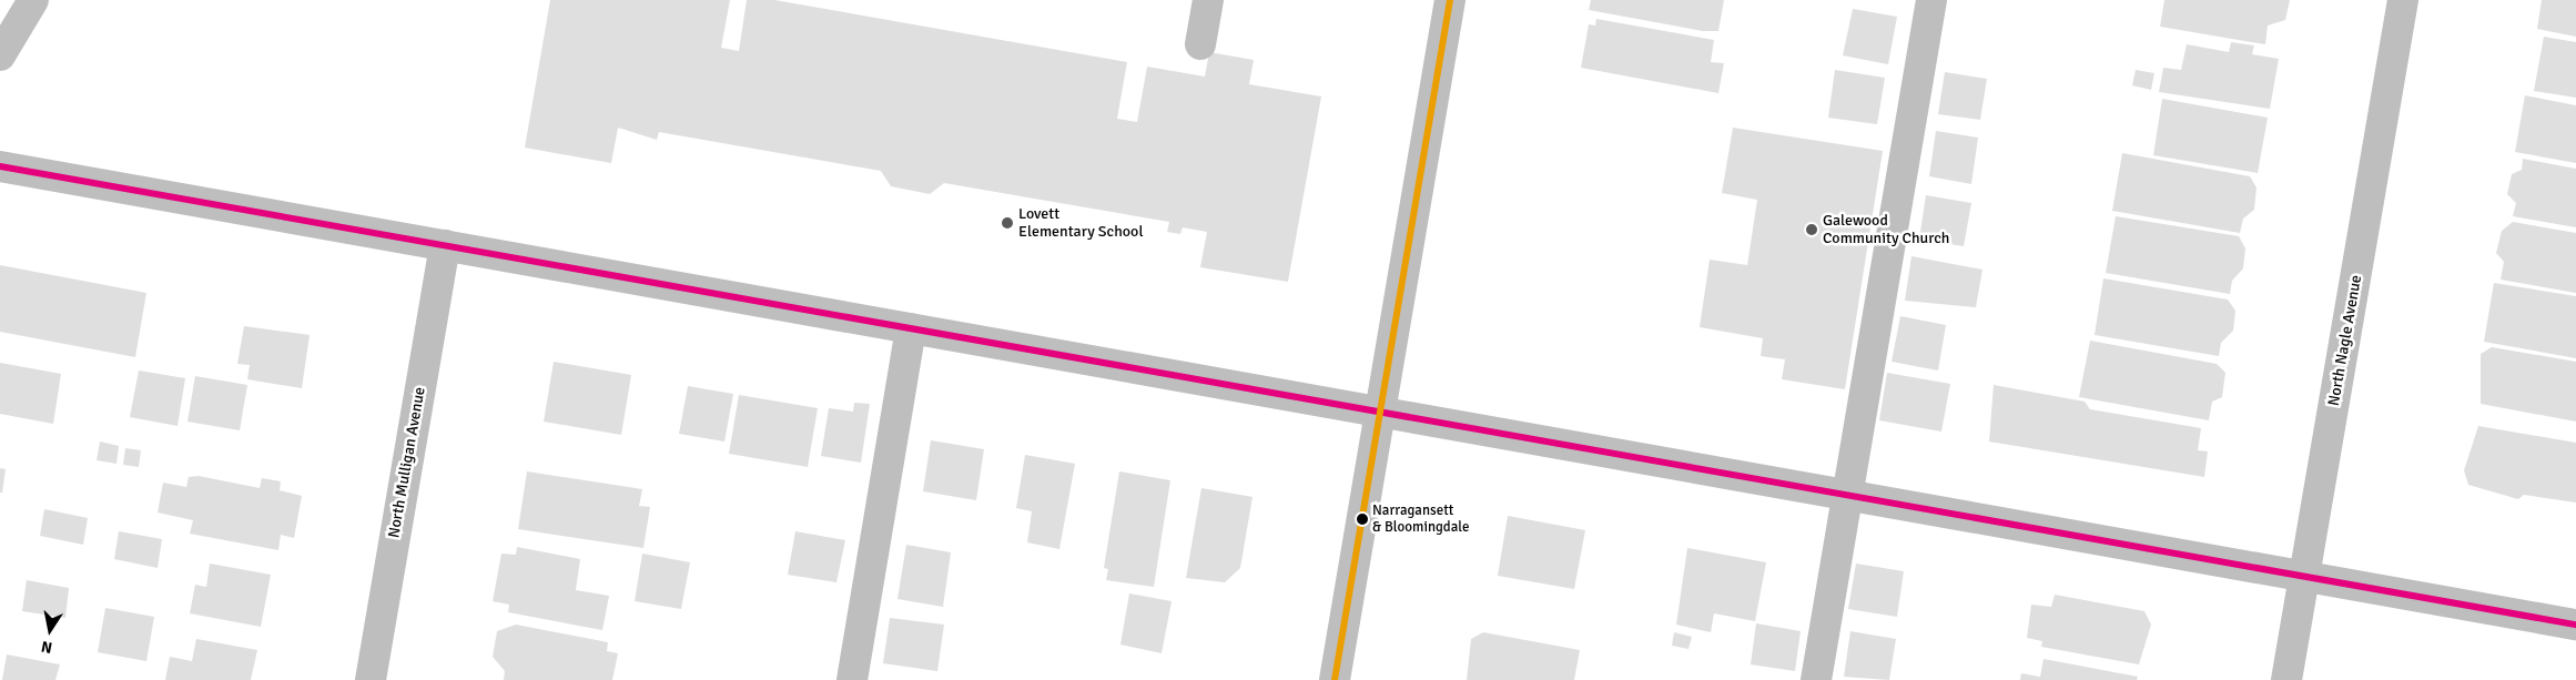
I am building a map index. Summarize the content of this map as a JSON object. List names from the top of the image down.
{
  "streets": {
    "street": ["North Nagle Avenue", "North Mulligan Avenue"]
  },
  "places": ["Lovett Elementary School", "Galewood Community Church", "Narragansett & Bloomingdale"],
  "north": "bottom"
}
